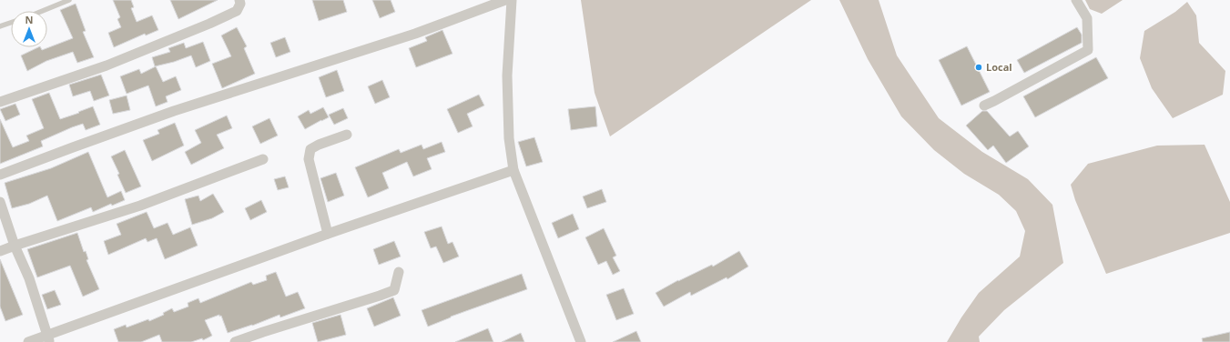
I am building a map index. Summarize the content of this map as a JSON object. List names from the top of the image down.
{
  "places": ["Local"],
  "north": "top"
}
